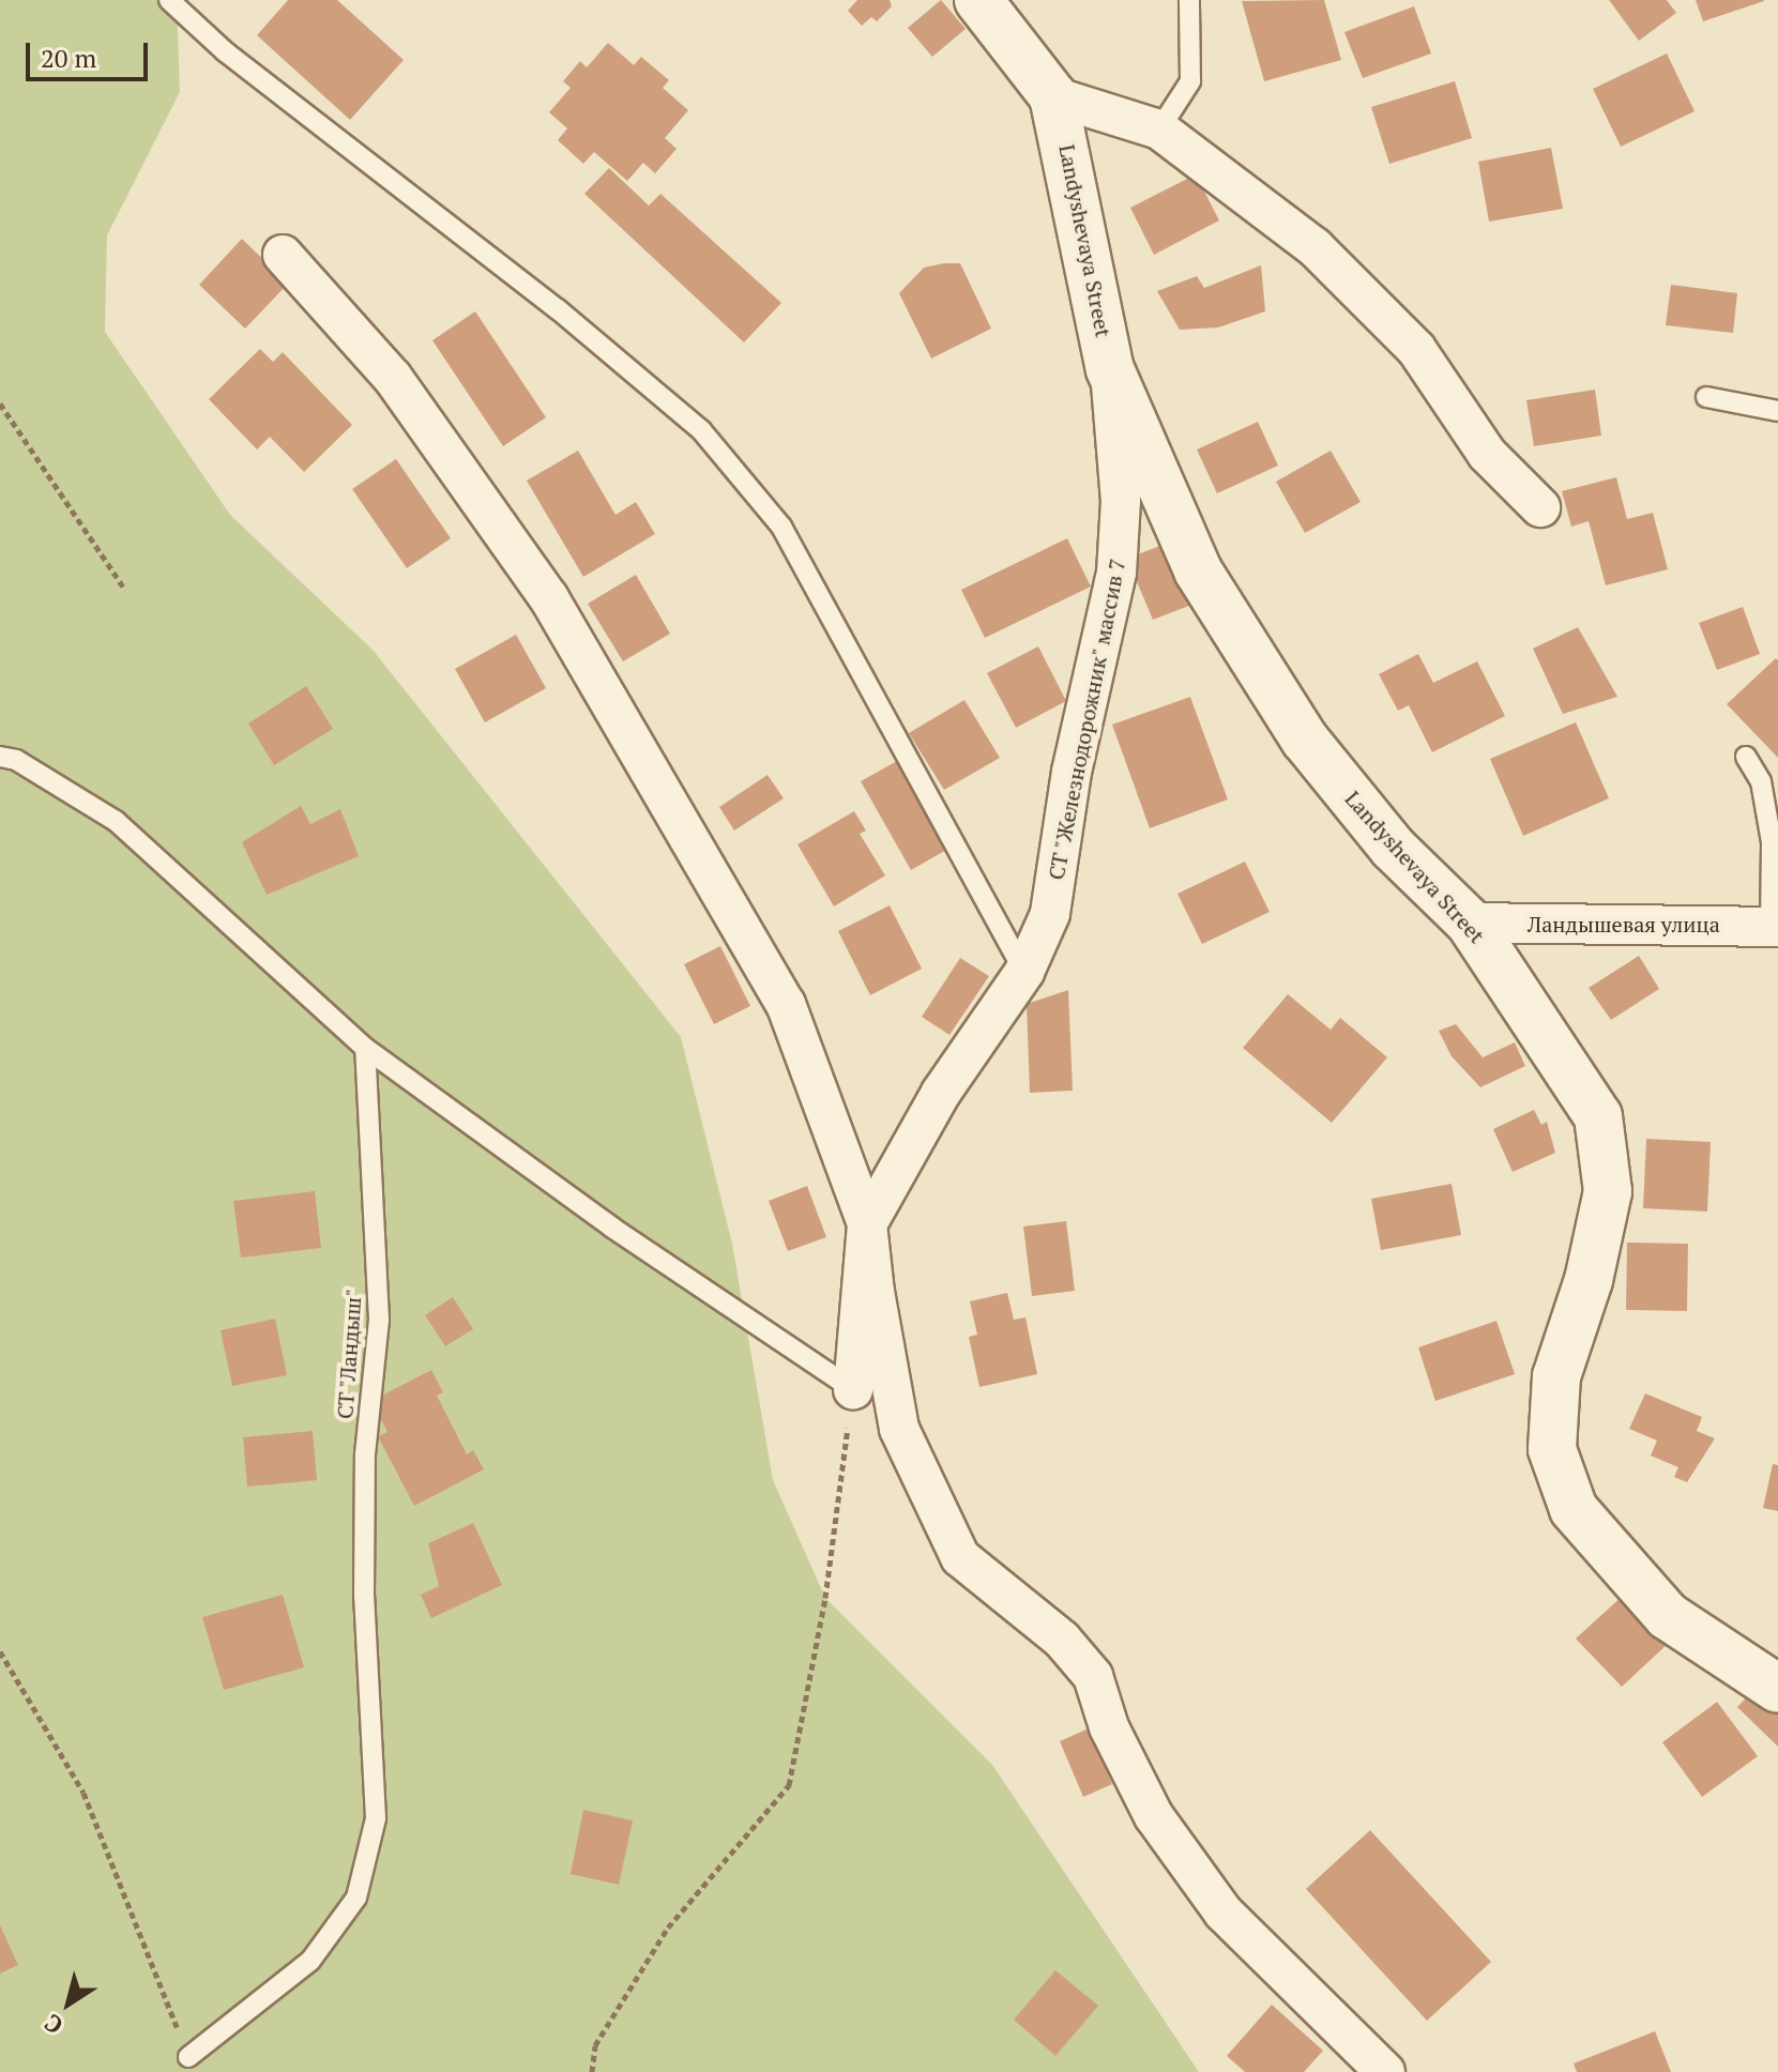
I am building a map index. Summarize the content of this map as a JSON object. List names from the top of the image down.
{
  "streets": {
    "street": ["Landyshevaya Street", "СТ \"Железнодорожник\" массив 7", "Ландышевая улица"],
    "lane": ["СТ \"Ландыш\""]
  },
  "crossings": [
    ["Landyshevaya Street", "СТ \"Железнодорожник\" массив 7"],
    ["Landyshevaya Street", "Ландышевая улица"]
  ],
  "scale_bar": "20 m",
  "north": "bottom left"
}
